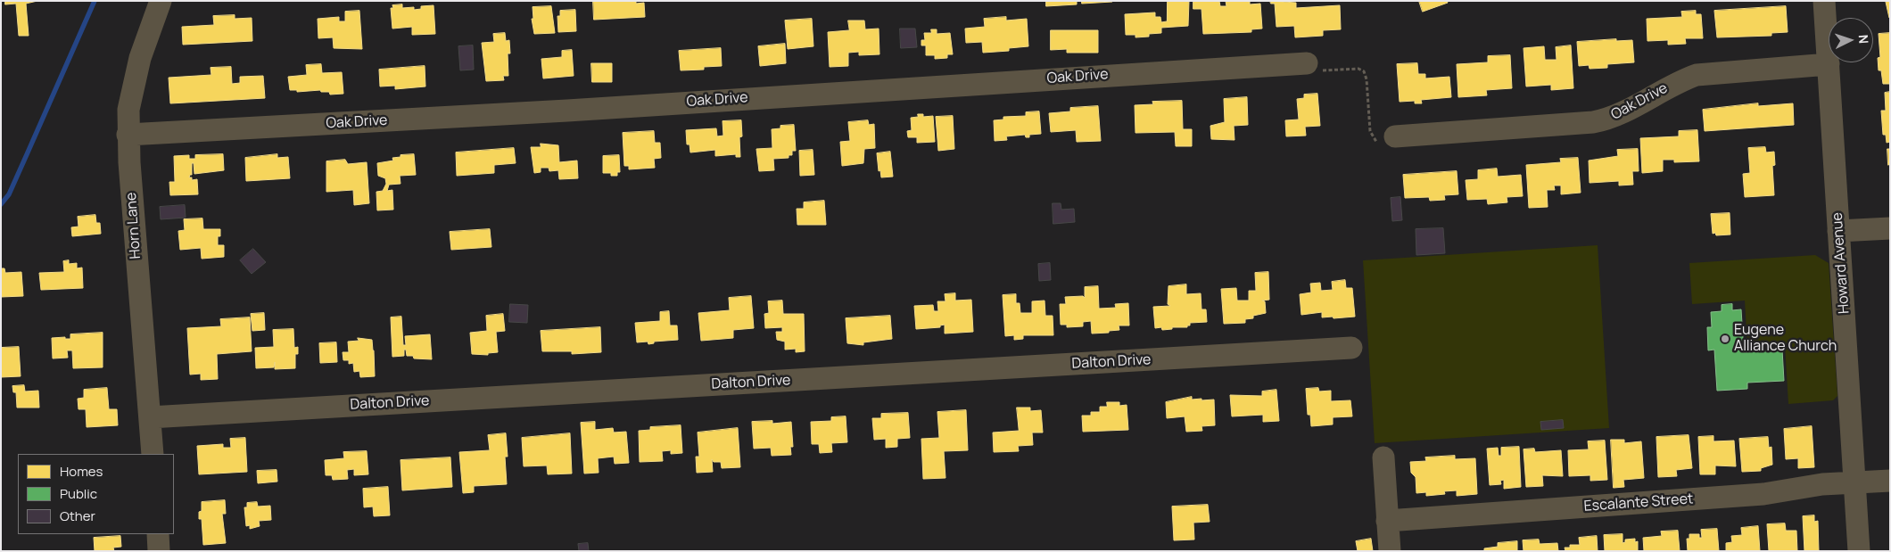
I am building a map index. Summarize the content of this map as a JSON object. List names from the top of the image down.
{
  "streets": {
    "street": [
      "Oak Drive",
      "Horn Lane",
      "Howard Avenue",
      "Dalton Drive",
      "Escalante Street"
    ]
  },
  "crossings": [
    ["Oak Drive", "Horn Lane"],
    ["Oak Drive", "Howard Avenue"],
    ["Horn Lane", "Dalton Drive"],
    ["Howard Avenue", "Escalante Street"]
  ],
  "places": ["Eugene Alliance Church"],
  "legend": ["Homes", "Public", "Other"],
  "north": "right"
}
